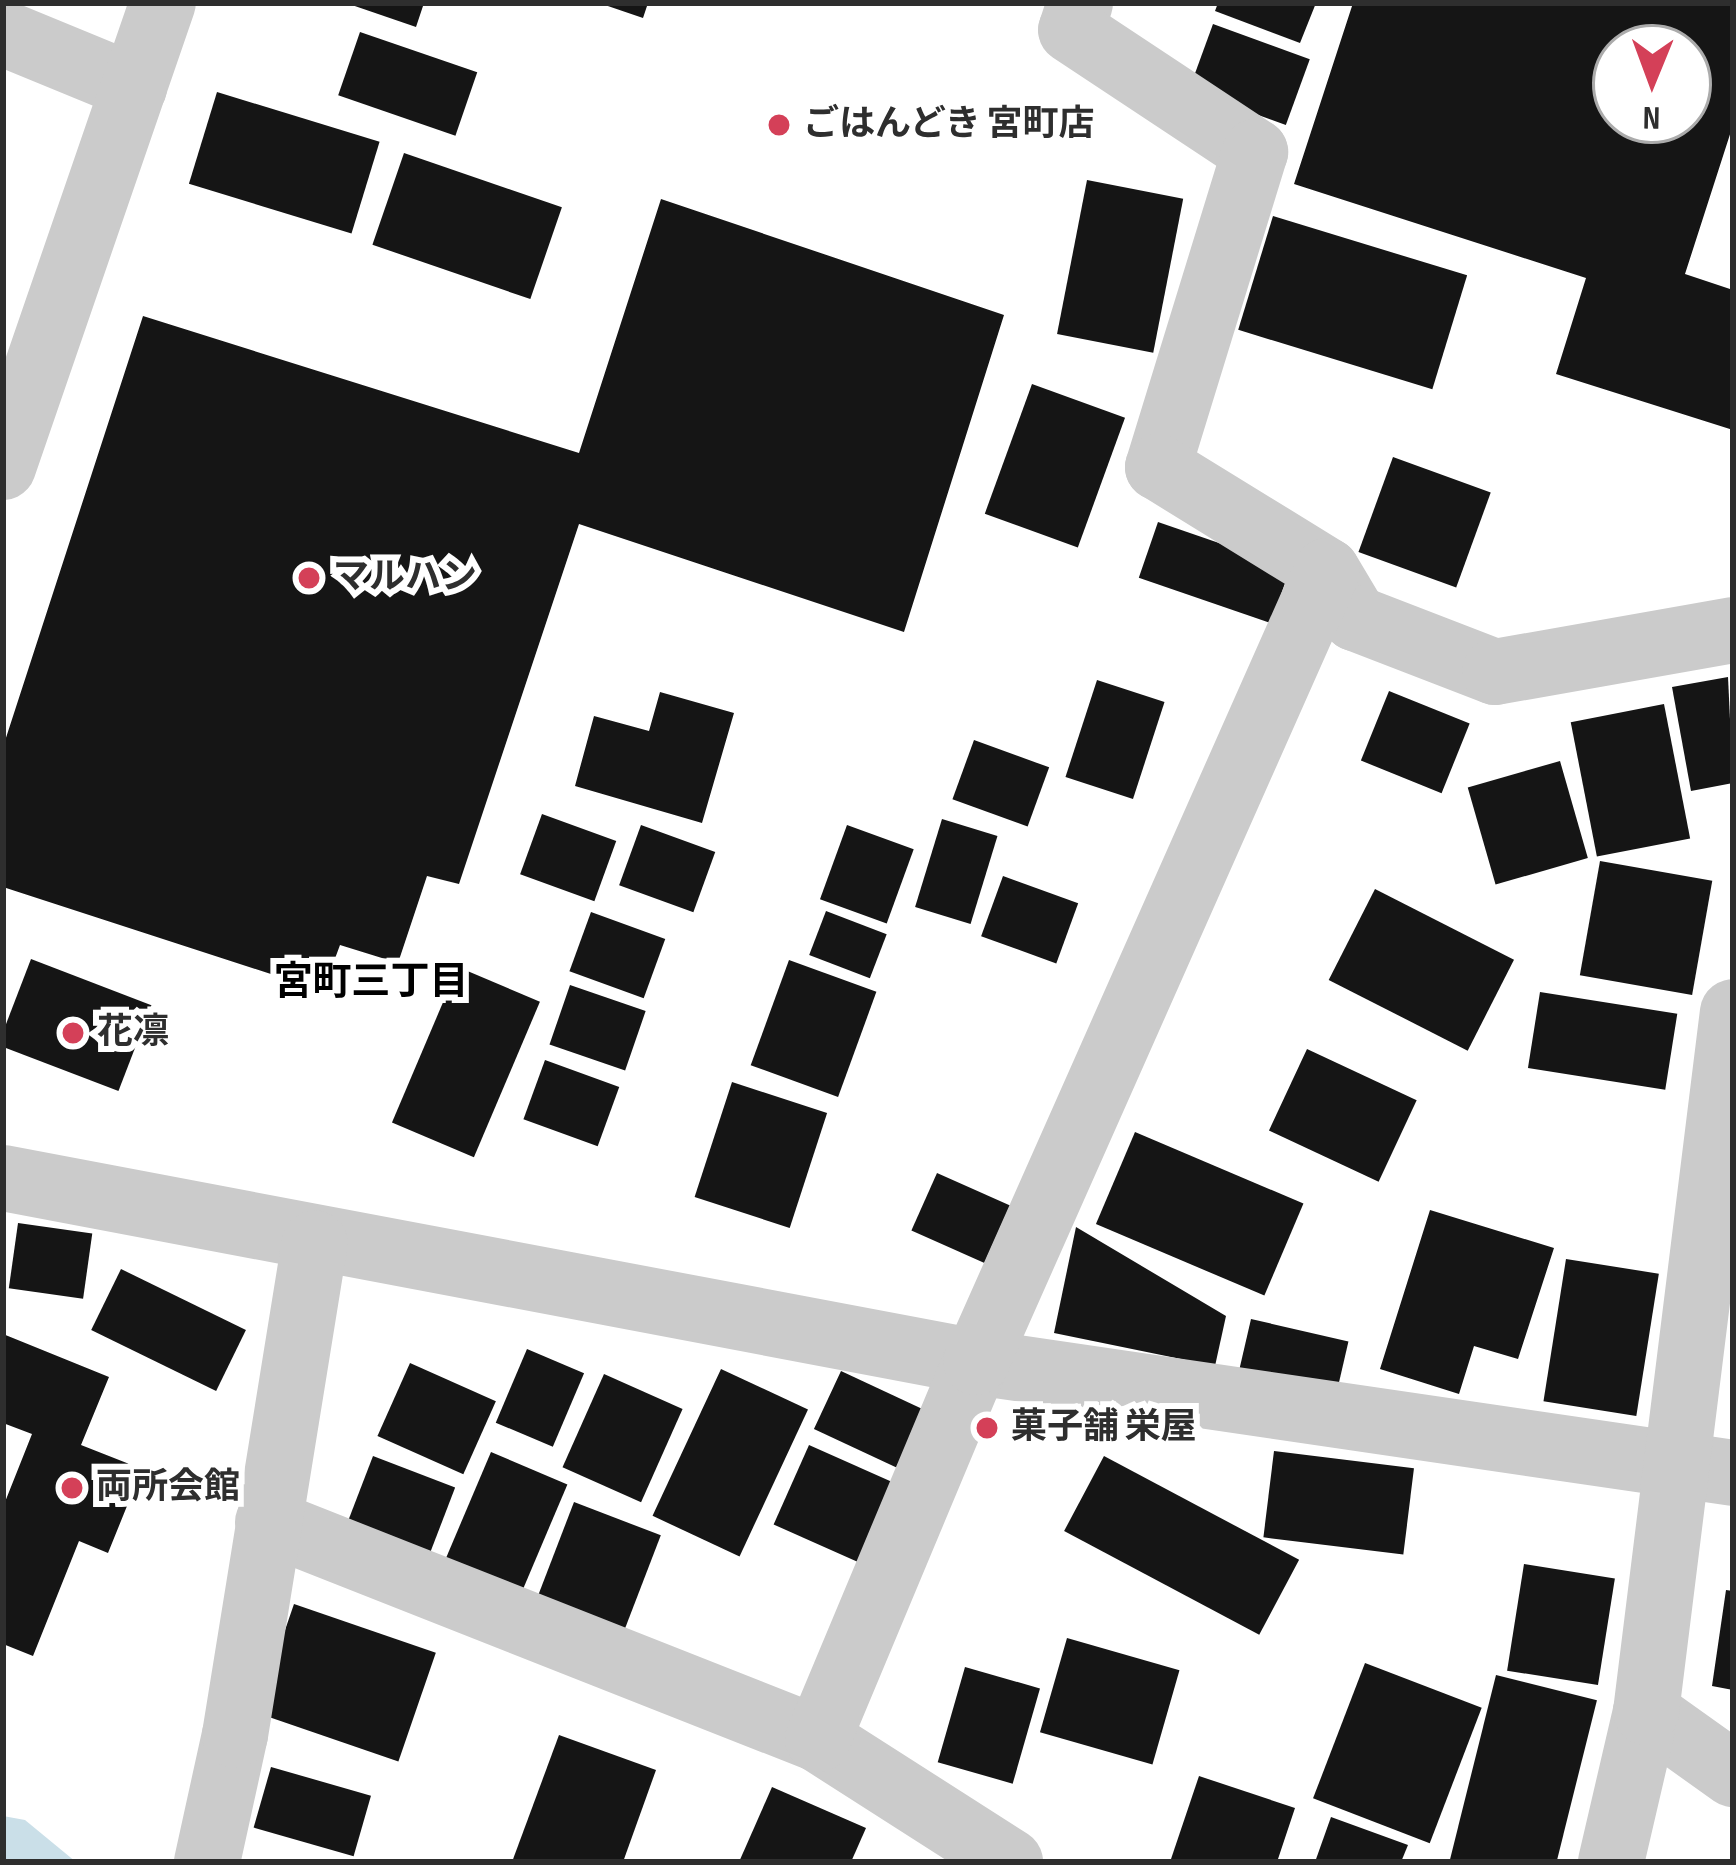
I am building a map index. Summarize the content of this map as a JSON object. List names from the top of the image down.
{
  "districts": ["宮町三丁目"],
  "places": [
    "ごはんどき 宮町店",
    "マルハン",
    "花凛",
    "菓子舗 栄屋",
    "両所会館"
  ],
  "north": "bottom"
}
